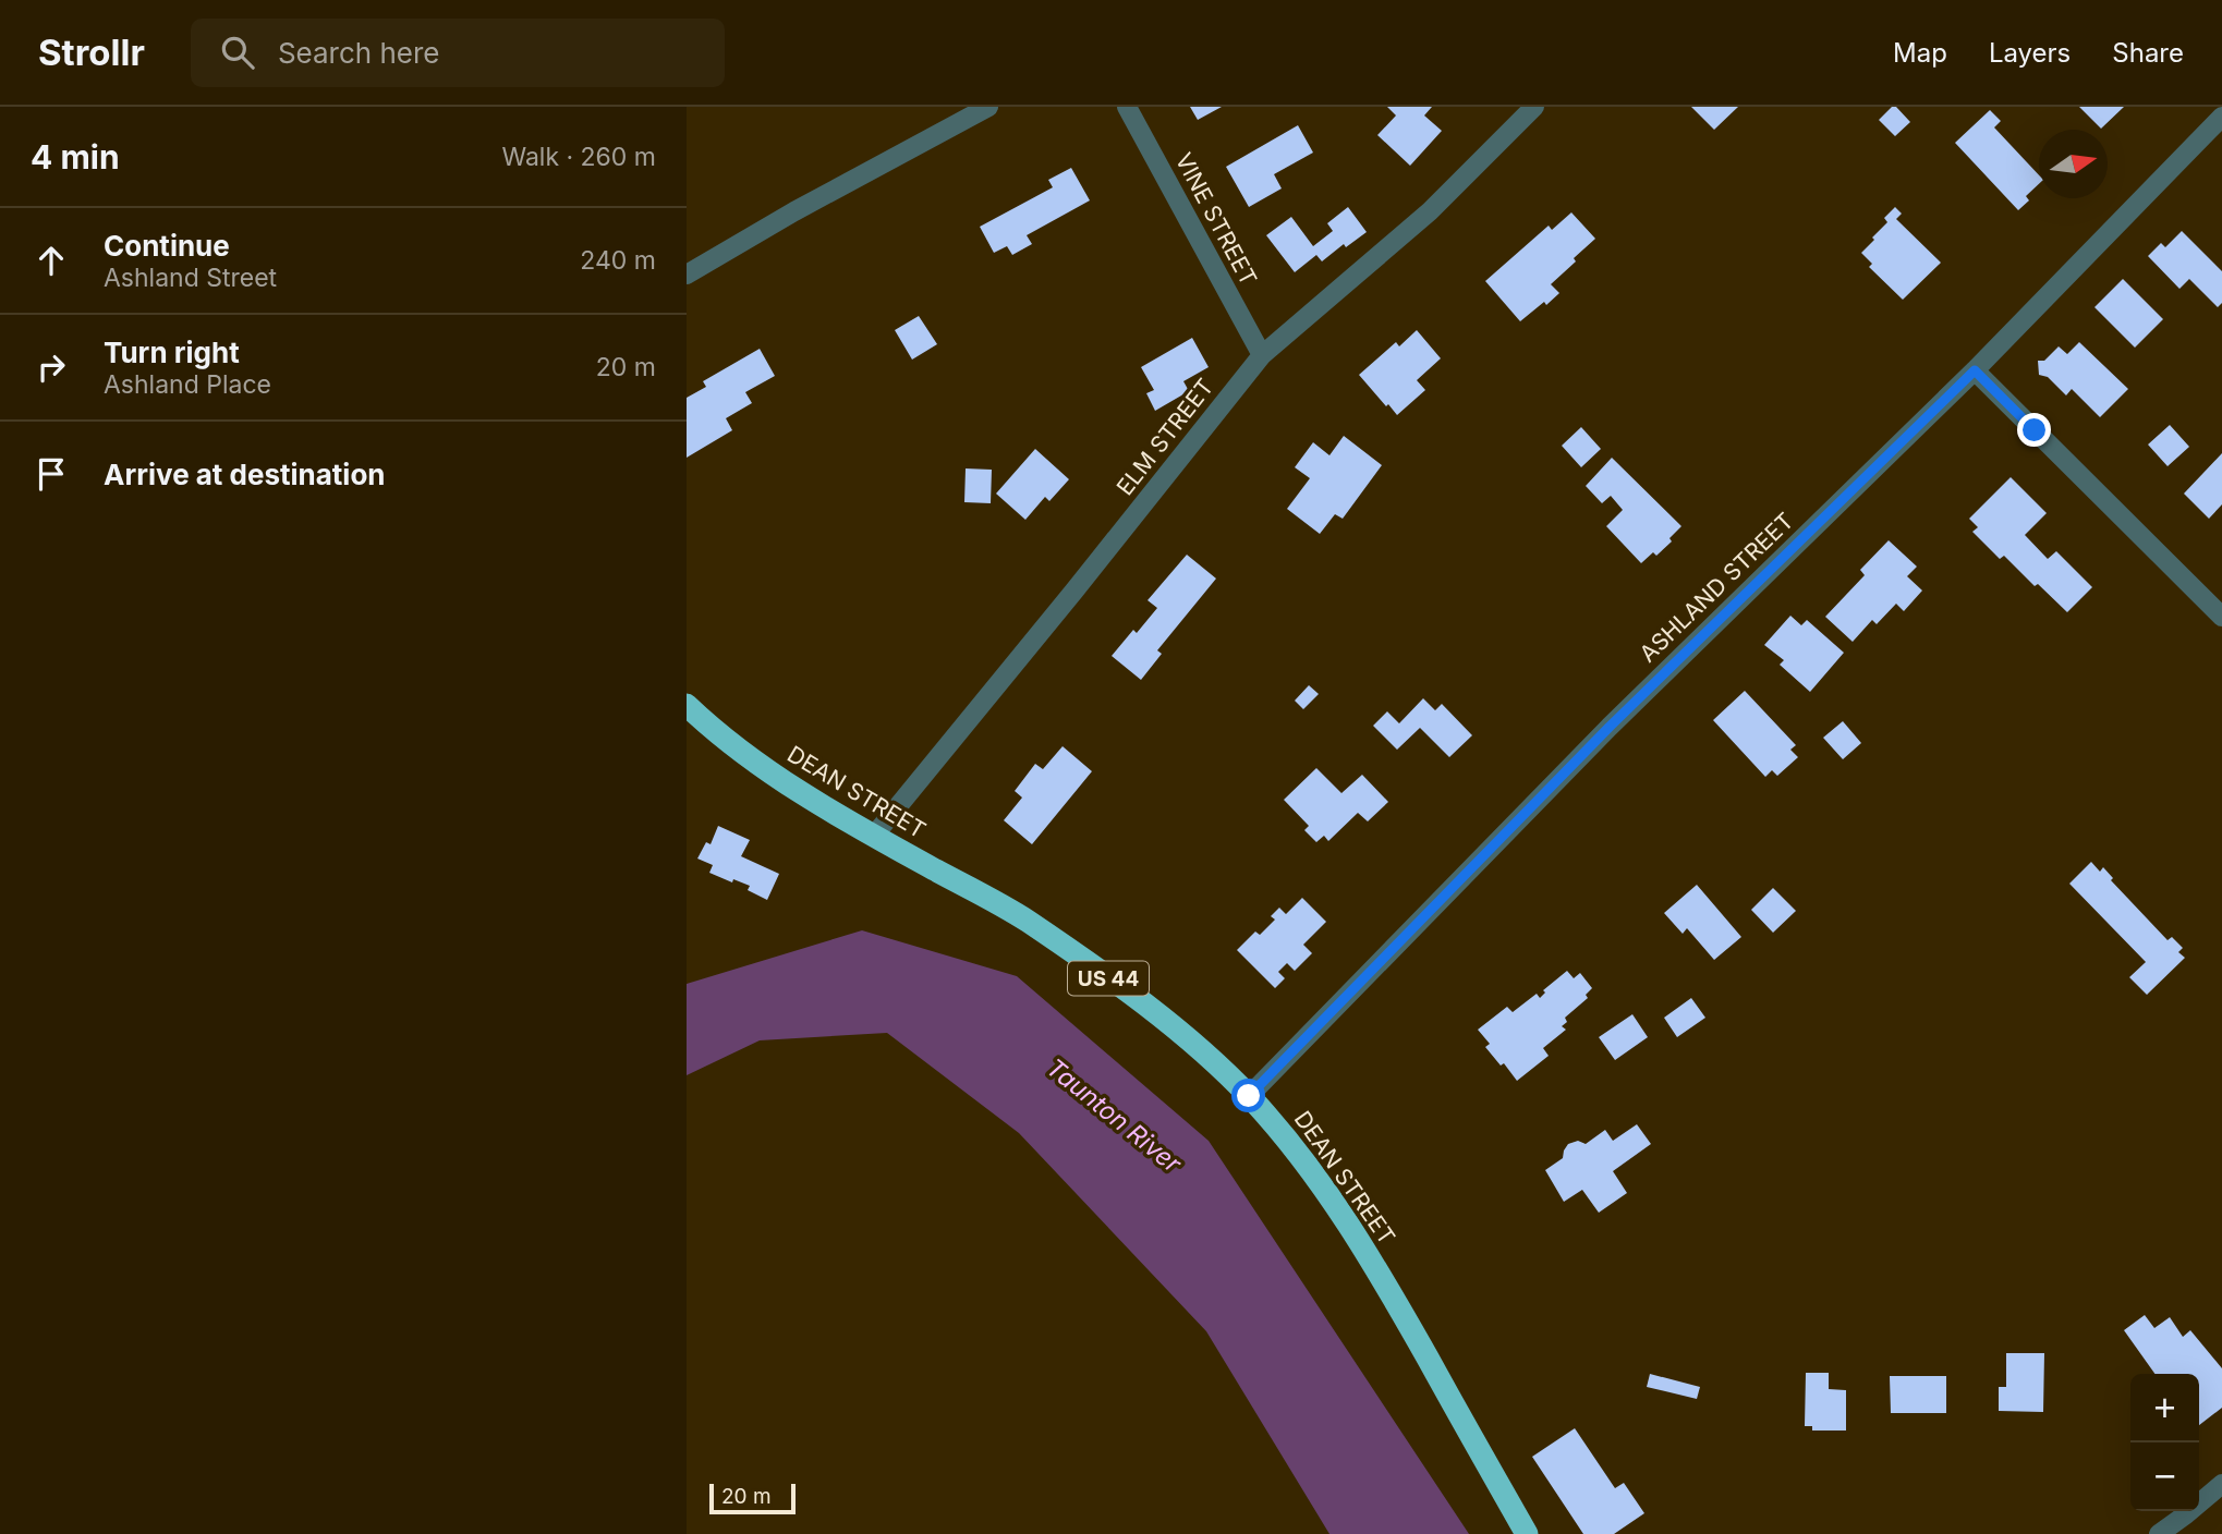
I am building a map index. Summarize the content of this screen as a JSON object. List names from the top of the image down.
{
  "streets": {
    "highway": ["DEAN STREET", "US 44"],
    "street": ["VINE STREET", "ELM STREET", "ASHLAND STREET"]
  },
  "crossings": [
    ["VINE STREET", "ELM STREET"],
    ["ELM STREET", "DEAN STREET"],
    ["ASHLAND STREET", "DEAN STREET"]
  ],
  "water": ["Taunton River"],
  "scale_bar": "20 m",
  "north": "right",
  "page": {
    "header": "Strollr",
    "search": "Search here",
    "nav": ["Map", "Layers", "Share"],
    "heading": ["4 min", "Walk · 260 m"],
    "list": [
      ["Continue", "Ashland Street", "240 m"],
      ["Turn right", "Ashland Place", "20 m"],
      "Arrive at destination"
    ],
    "map_buttons": ["+", "−"],
    "scale": "20 m"
  }
}
